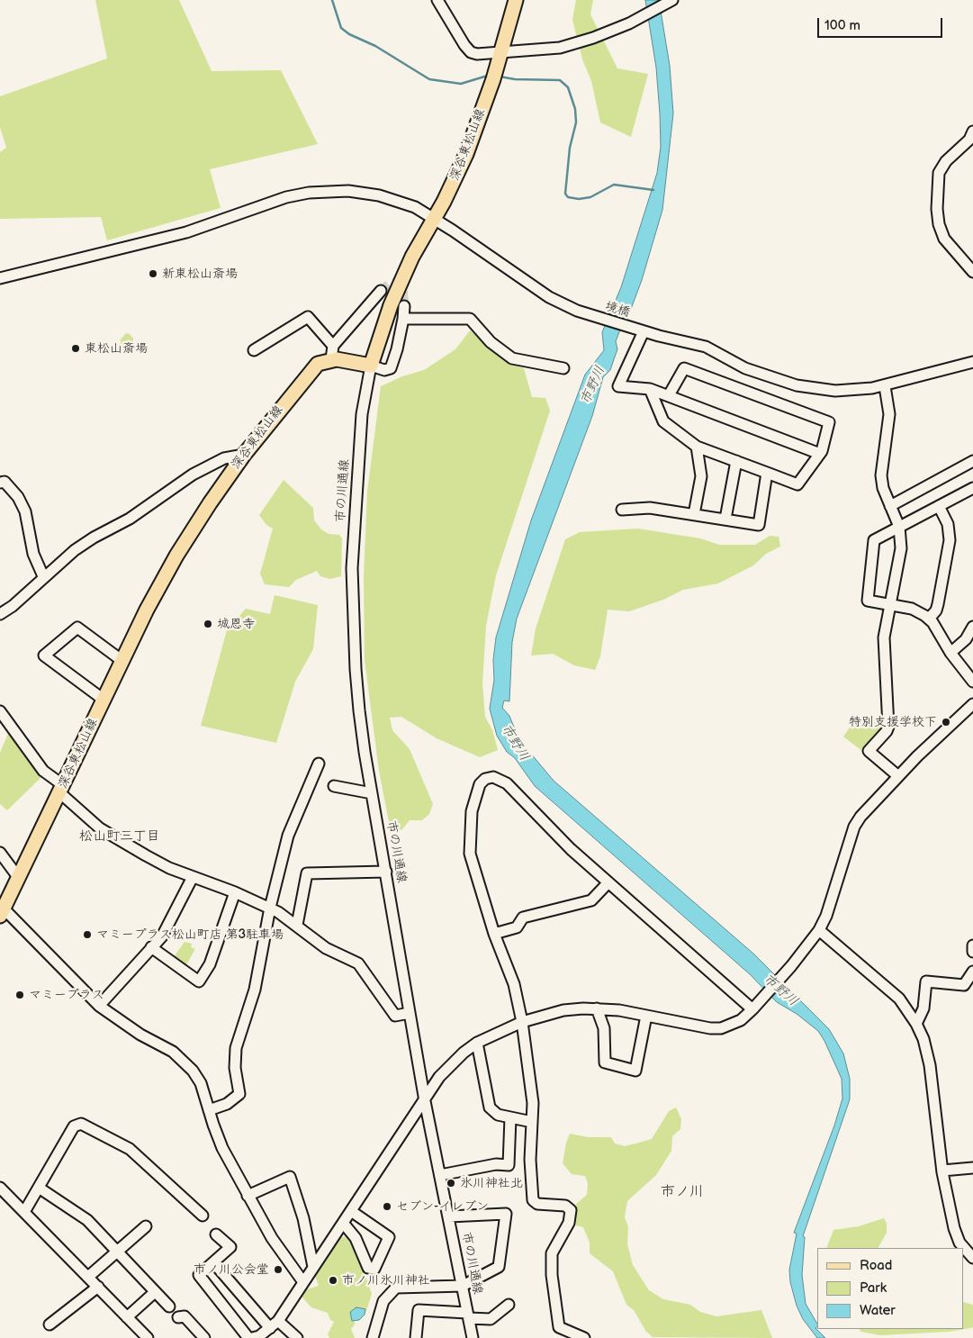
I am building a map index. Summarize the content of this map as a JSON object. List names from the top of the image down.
{
  "streets": {
    "main road": ["深谷東松山線"],
    "street": ["境橋", "市の川通線"]
  },
  "crossings": [
    ["深谷東松山線", "境橋"],
    ["深谷東松山線", "市の川通線"]
  ],
  "districts": ["松山町三丁目", "市ノ川"],
  "water": ["市野川"],
  "places": [
    "新東松山斎場",
    "東松山斎場",
    "城恩寺",
    "特別支援学校下",
    "マミープラス松山町店 第3駐車場",
    "マミープラス",
    "氷川神社北",
    "セブン-イレブン",
    "市ノ川公会堂",
    "市ノ川氷川神社"
  ],
  "legend": ["Road", "Park", "Water"],
  "scale_bar": "100 m"
}
